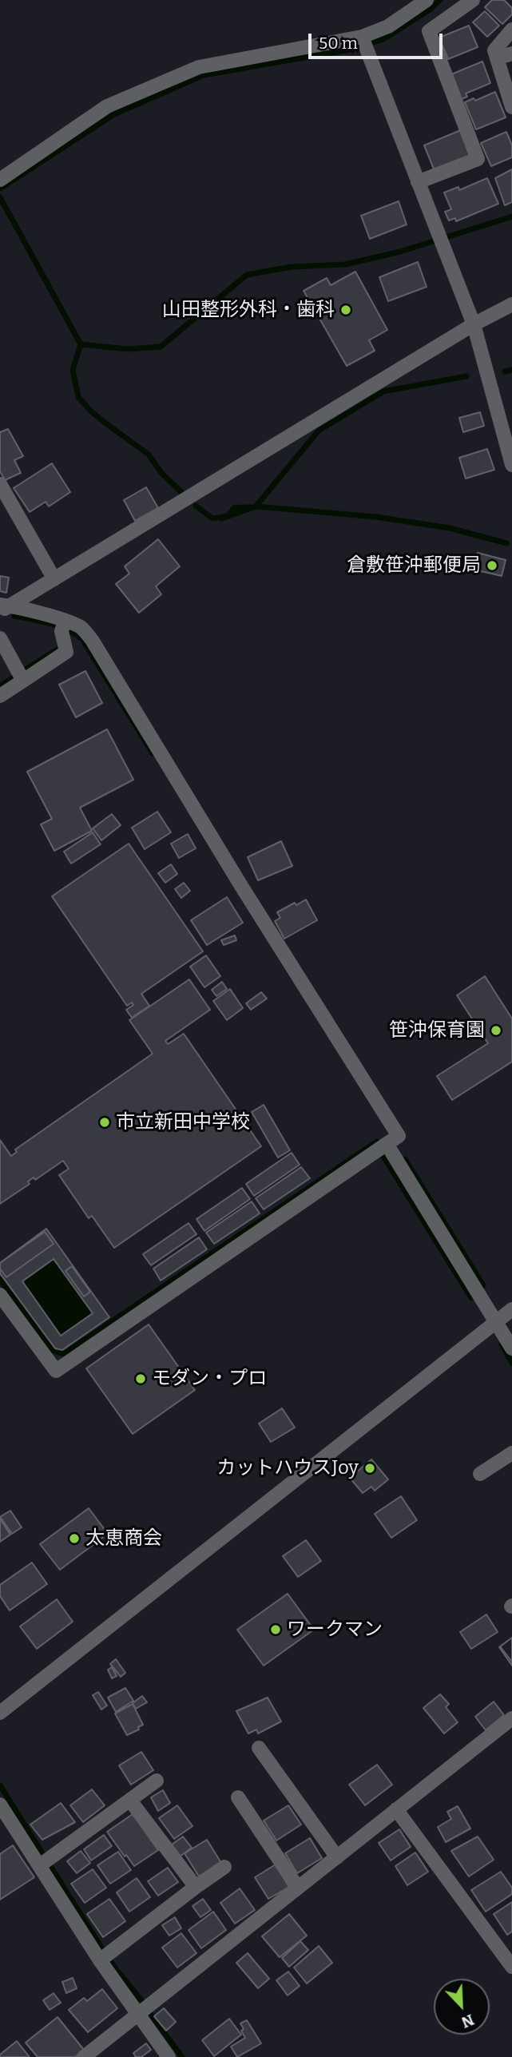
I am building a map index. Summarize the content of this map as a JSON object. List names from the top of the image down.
{
  "places": [
    "山田整形外科・歯科",
    "倉敷笹沖郵便局",
    "笹沖保育園",
    "市立新田中学校",
    "モダン・プロ",
    "カットハウスJoy",
    "太恵商会",
    "ワークマン"
  ],
  "scale_bar": "50 m",
  "north": "bottom right"
}
